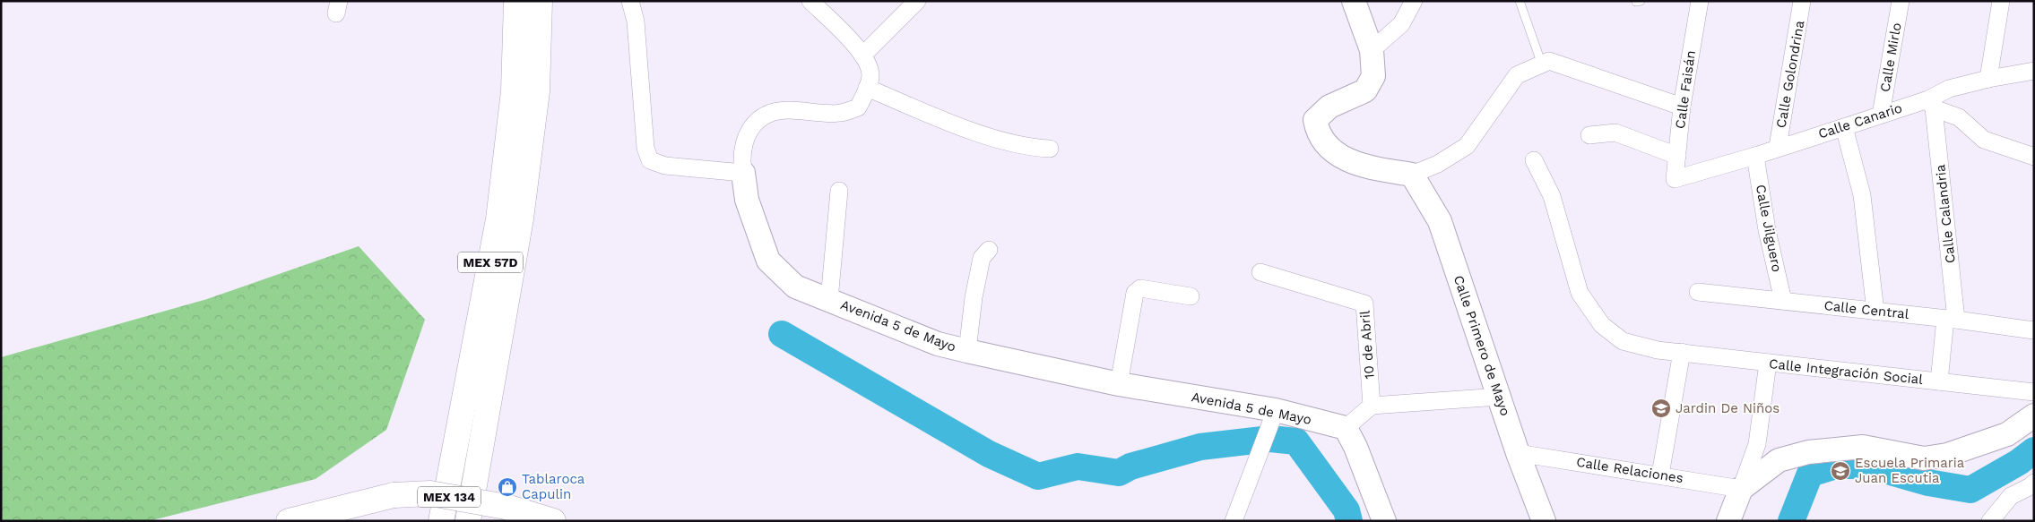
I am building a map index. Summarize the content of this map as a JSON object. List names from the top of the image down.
{
  "streets": {
    "highway": ["MEX 57D", "MEX 134"],
    "street": [
      "Calle Mirlo",
      "Calle Golondrina",
      "Calle Faisán",
      "Calle Canario",
      "Calle Calandria",
      "Calle Jilguero",
      "Calle Central",
      "Avenida 5 de Mayo",
      "10 de Abril",
      "Calle Primero de Mayo",
      "Calle Integración Social",
      "Calle Relaciones"
    ]
  },
  "crossings": [
    ["Calle Mirlo", "Calle Canario"],
    ["Calle Golondrina", "Calle Canario"],
    ["Calle Faisán", "Calle Canario"],
    ["Calle Canario", "Calle Calandria"],
    ["Calle Canario", "Calle Jilguero"],
    ["Calle Calandria", "Calle Central"],
    ["Calle Calandria", "Calle Integración Social"],
    ["Calle Jilguero", "Calle Central"],
    ["Calle Primero de Mayo", "Calle Relaciones"]
  ],
  "places": {
    "school or university": ["Jardin De Niños", "Escuela Primaria Juan Escutia"],
    "shop": ["Tablaroca Capulin"]
  }
}
